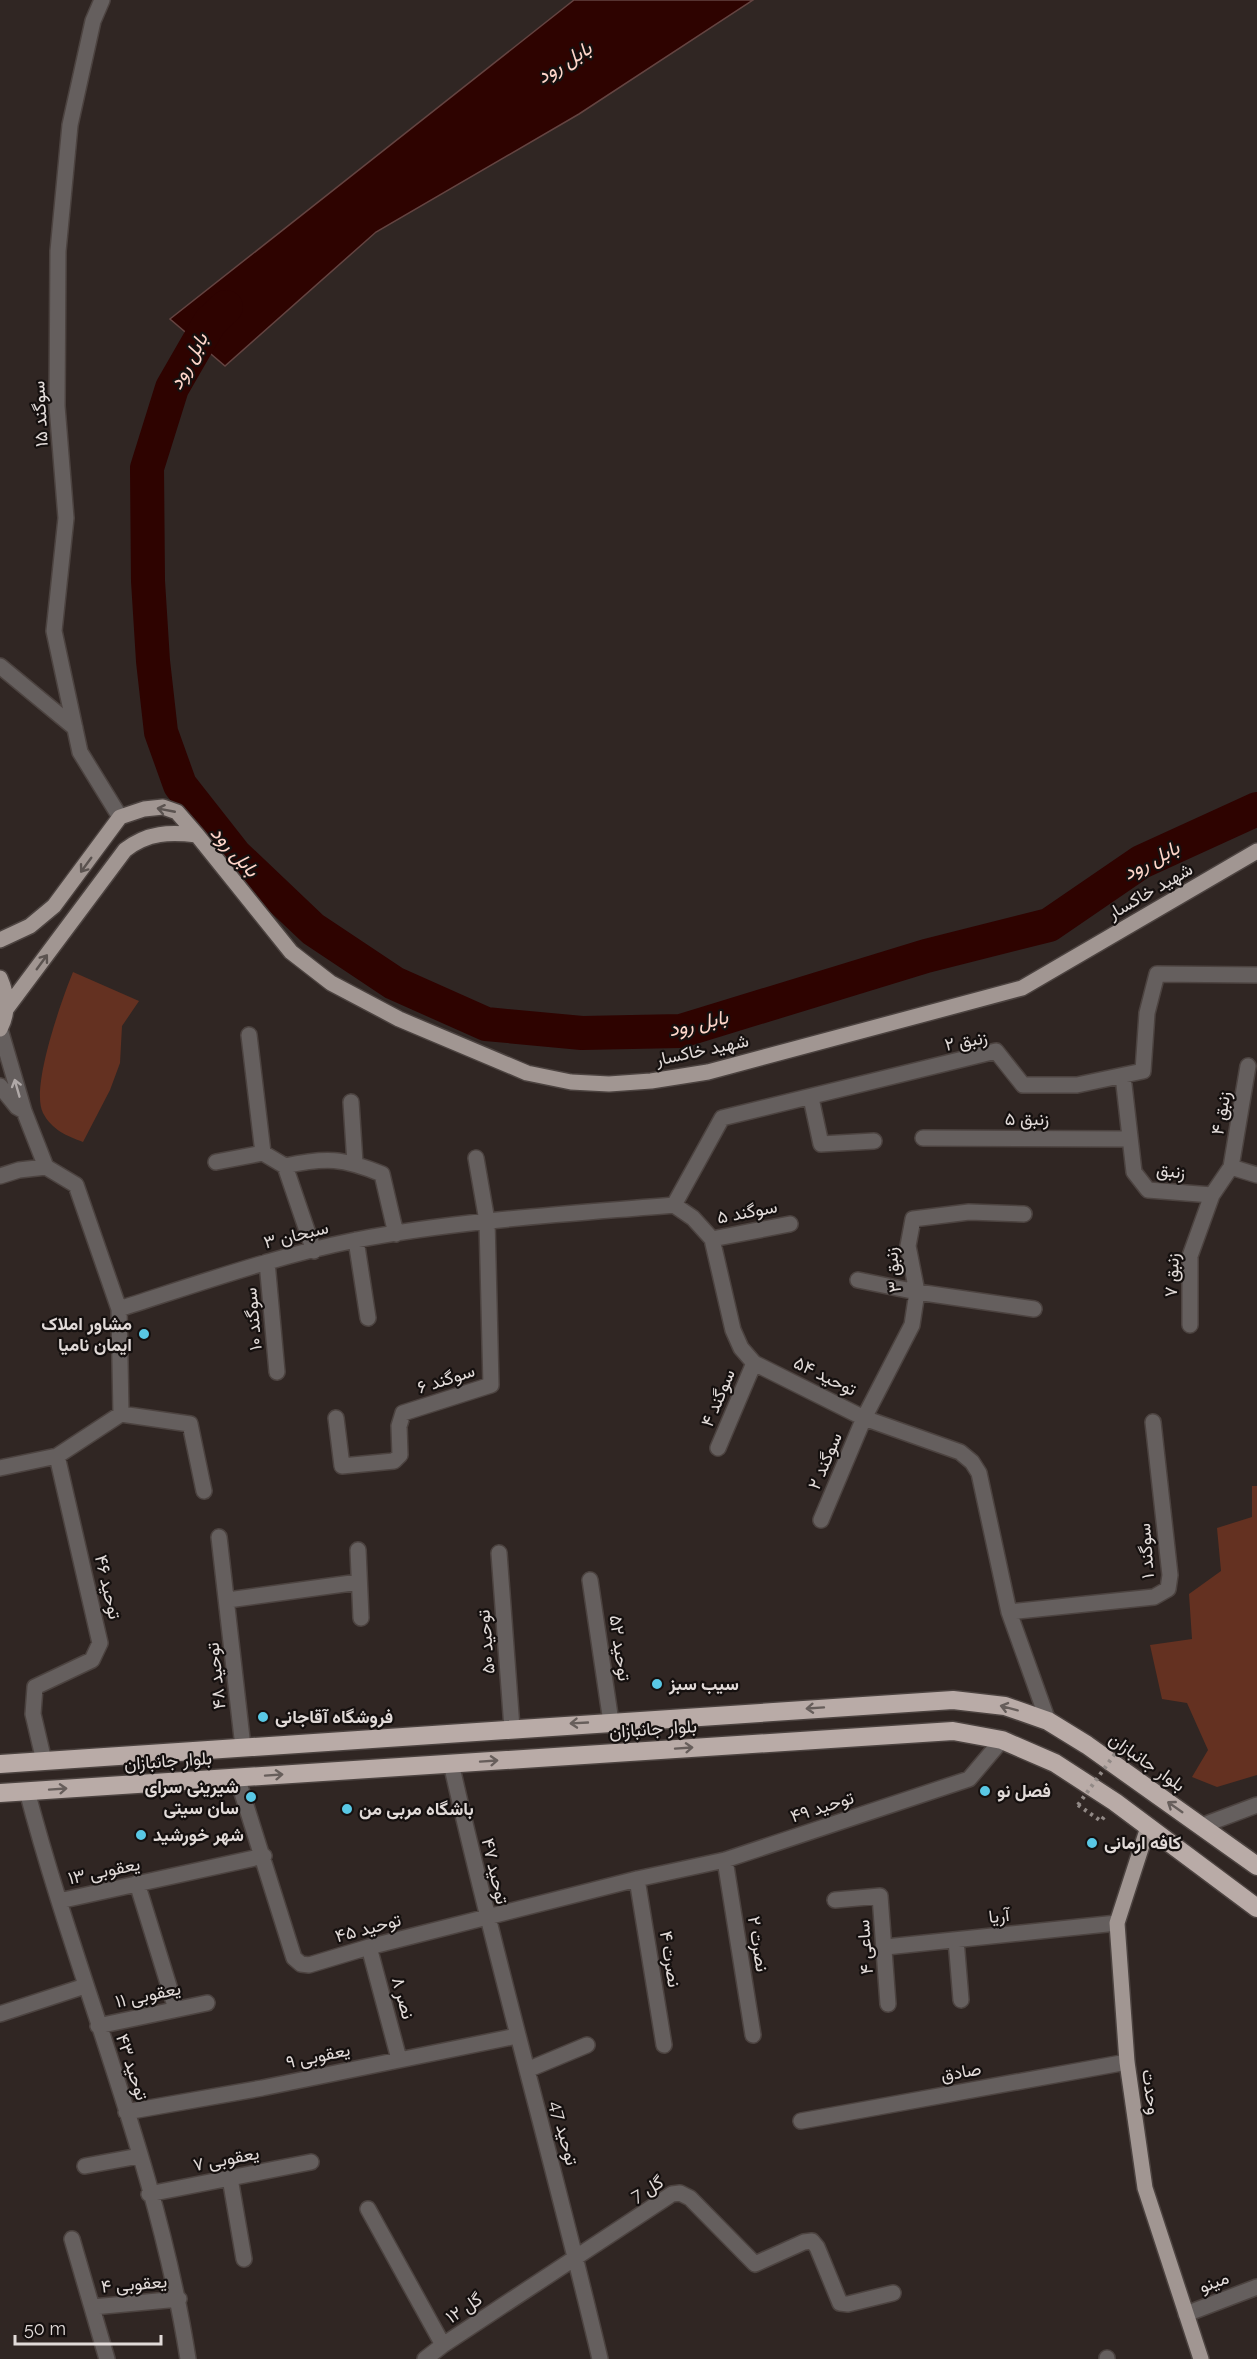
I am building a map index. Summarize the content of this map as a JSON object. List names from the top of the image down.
{
  "streets": {
    "highway": ["بلوار جانبازان"],
    "main road": ["شهید خاکسار", "وحدت"],
    "street": [
      "سوگند ۱۵",
      "زنبق ۲",
      "زنبق ۴",
      "زنبق ۵",
      "زنبق",
      "سوگند ۵",
      "سبحان ۳",
      "زنبق ۳",
      "زنبق ۷",
      "سوگند ۱۰",
      "توحید ۵۴",
      "سوگند ۶",
      "سوگند ۴",
      "سوگند ۲",
      "سوگند ۱",
      "توحید ۴۶",
      "توحید ۵۰",
      "توحید ۵۲",
      "توحید ۴۸",
      "توحید ۴۹",
      "یعقوبی ۱۳",
      "توحید ۴۷",
      "آریا",
      "توحید ۴۵",
      "نصرت ۲",
      "ساعی ۴",
      "نصرت ۴",
      "یعقوبی ۱۱",
      "نصر ۸",
      "یعقوبی ۹",
      "توحید ۴۳",
      "صادق",
      "توحید 47",
      "یعقوبی ۷",
      "گل 7",
      "مینو",
      "یعقوبی ۴",
      "گل ۱۲"
    ]
  },
  "crossings": [
    ["سوگند ۱۵", "شهید خاکسار"],
    ["زنبق ۲", "زنبق"],
    ["زنبق ۲", "توحید ۵۴"],
    ["زنبق ۵", "زنبق"],
    ["زنبق", "زنبق ۷"],
    ["سوگند ۵", "توحید ۵۴"],
    ["سبحان ۳", "سوگند ۱۰"],
    ["سبحان ۳", "سوگند ۶"],
    ["زنبق ۳", "توحید ۵۴"],
    ["زنبق ۳", "سوگند ۲"],
    ["توحید ۵۴", "سوگند ۴"],
    ["توحید ۵۴", "سوگند ۲"],
    ["توحید ۵۴", "سوگند ۱"],
    ["توحید ۵۴", "بلوار جانبازان"],
    ["توحید ۴۶", "بلوار جانبازان"],
    ["توحید ۵۰", "بلوار جانبازان"],
    ["توحید ۵۲", "بلوار جانبازان"],
    ["توحید ۴۸", "بلوار جانبازان"],
    ["بلوار جانبازان", "توحید ۴۹"],
    ["بلوار جانبازان", "توحید ۴۷"],
    ["بلوار جانبازان", "توحید ۴۵"],
    ["بلوار جانبازان", "توحید ۴۳"],
    ["بلوار جانبازان", "وحدت"],
    ["توحید ۴۹", "توحید ۴۵"],
    ["توحید ۴۹", "نصرت ۲"],
    ["توحید ۴۹", "نصرت ۴"],
    ["یعقوبی ۱۳", "توحید ۴۵"],
    ["یعقوبی ۱۳", "توحید ۴۳"],
    ["توحید ۴۷", "توحید ۴۵"],
    ["توحید ۴۷", "توحید 47"],
    ["آریا", "ساعی ۴"],
    ["آریا", "وحدت"],
    ["توحید ۴۵", "نصرت ۴"],
    ["توحید ۴۵", "نصر ۸"],
    ["توحید ۴۵", "توحید 47"],
    ["یعقوبی ۱۱", "توحید ۴۳"],
    ["نصر ۸", "یعقوبی ۹"],
    ["یعقوبی ۹", "توحید ۴۳"],
    ["یعقوبی ۹", "توحید 47"],
    ["توحید ۴۳", "یعقوبی ۷"],
    ["توحید ۴۳", "یعقوبی ۴"],
    ["صادق", "وحدت"],
    ["وحدت", "مینو"],
    ["توحید 47", "گل 7"],
    ["توحید 47", "گل ۱۲"],
    ["گل 7", "گل ۱۲"]
  ],
  "water": ["بابل رود"],
  "places": [
    "مشاور املاک ایمان نامیا",
    "سیب سبز",
    "فروشگاه آقاجانی",
    "فصل نو",
    "شیرینی سرای سان سیتی",
    "باشگاه مربی من",
    "شهر خورشید",
    "کافه ارمانی"
  ],
  "scale_bar": "50 m"
}
